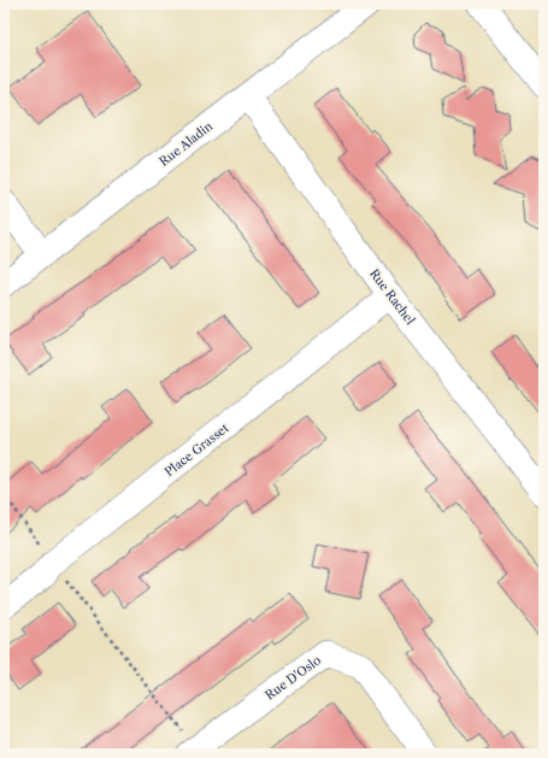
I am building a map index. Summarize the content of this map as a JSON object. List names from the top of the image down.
{
  "streets": {
    "street": [
      "Rue Aladin",
      "Rue Rachel",
      "Place Grasset",
      "Rue D'Oslo"
    ]
  },
  "crossings": [
    ["Rue Aladin", "Rue Rachel"],
    ["Rue Rachel", "Place Grasset"]
  ]
}
